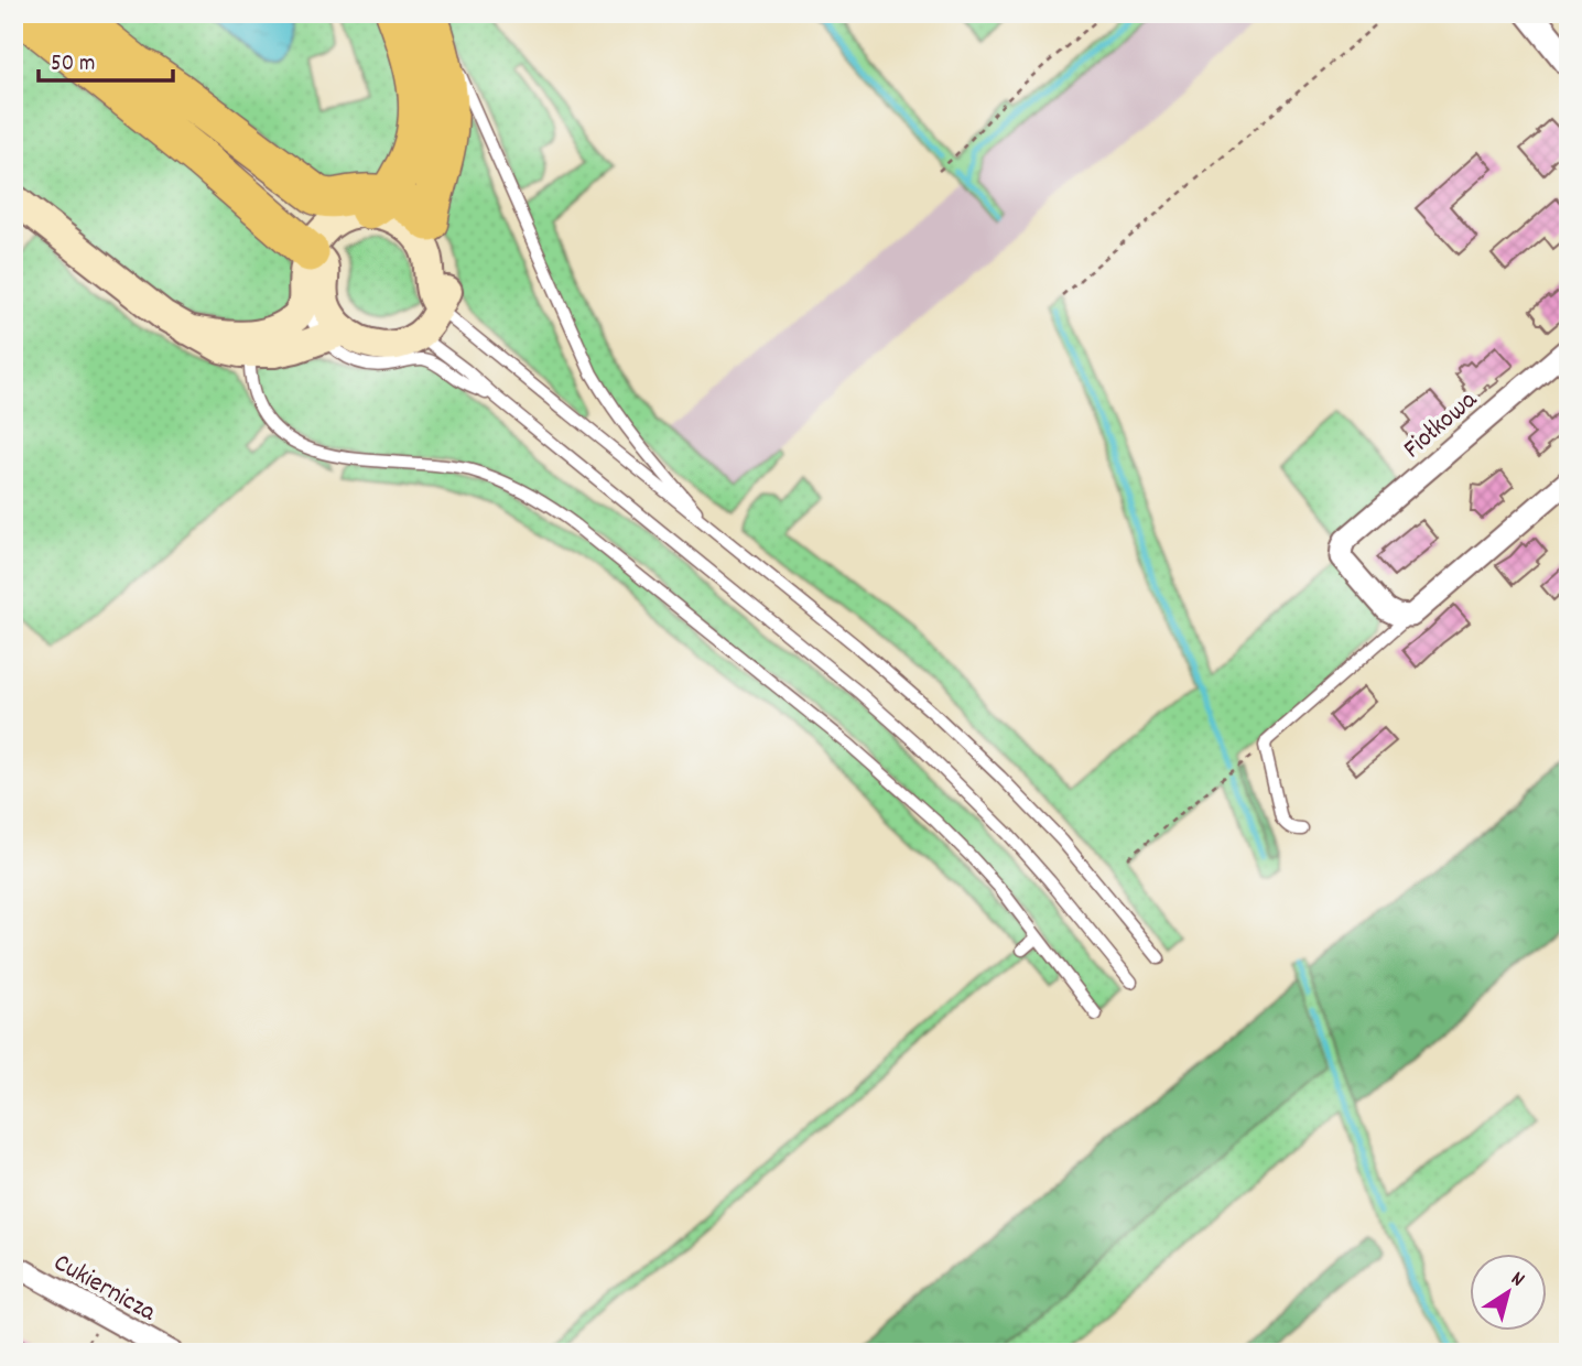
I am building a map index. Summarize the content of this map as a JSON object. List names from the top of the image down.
{
  "streets": {
    "street": ["Fiołkowa", "Cukiernicza"]
  },
  "scale_bar": "50 m",
  "north": "top right"
}
